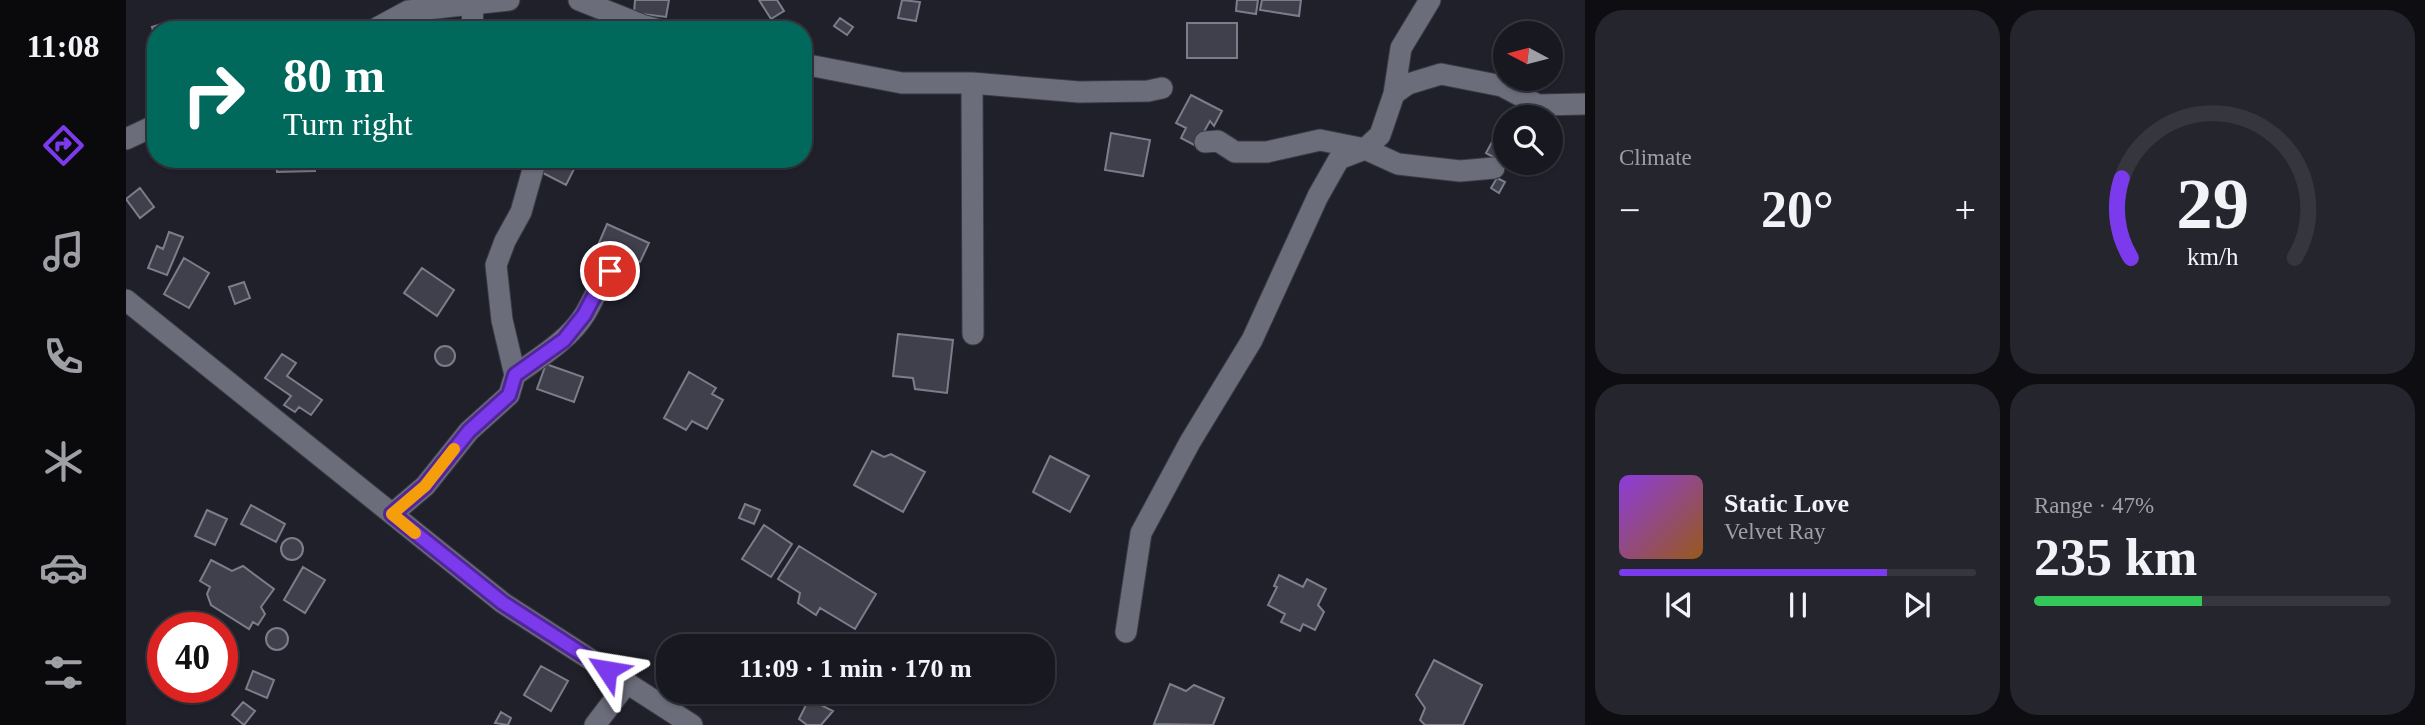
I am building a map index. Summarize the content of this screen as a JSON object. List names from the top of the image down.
{
  "north": "left",
  "page": {
    "tabs": "11:08",
    "tile": [
      "Climate",
      ["Range · 47%", "235 km"]
    ],
    "turn": ["80 m", "Turn right"],
    "heat": ["−", "20°", "+"],
    "song": ["Static Love", "Velvet Ray"],
    "limit": "40",
    "trip": "11:09 · 1 min · 170 m",
    "gauge": ["29", "km/h"]
  }
}
